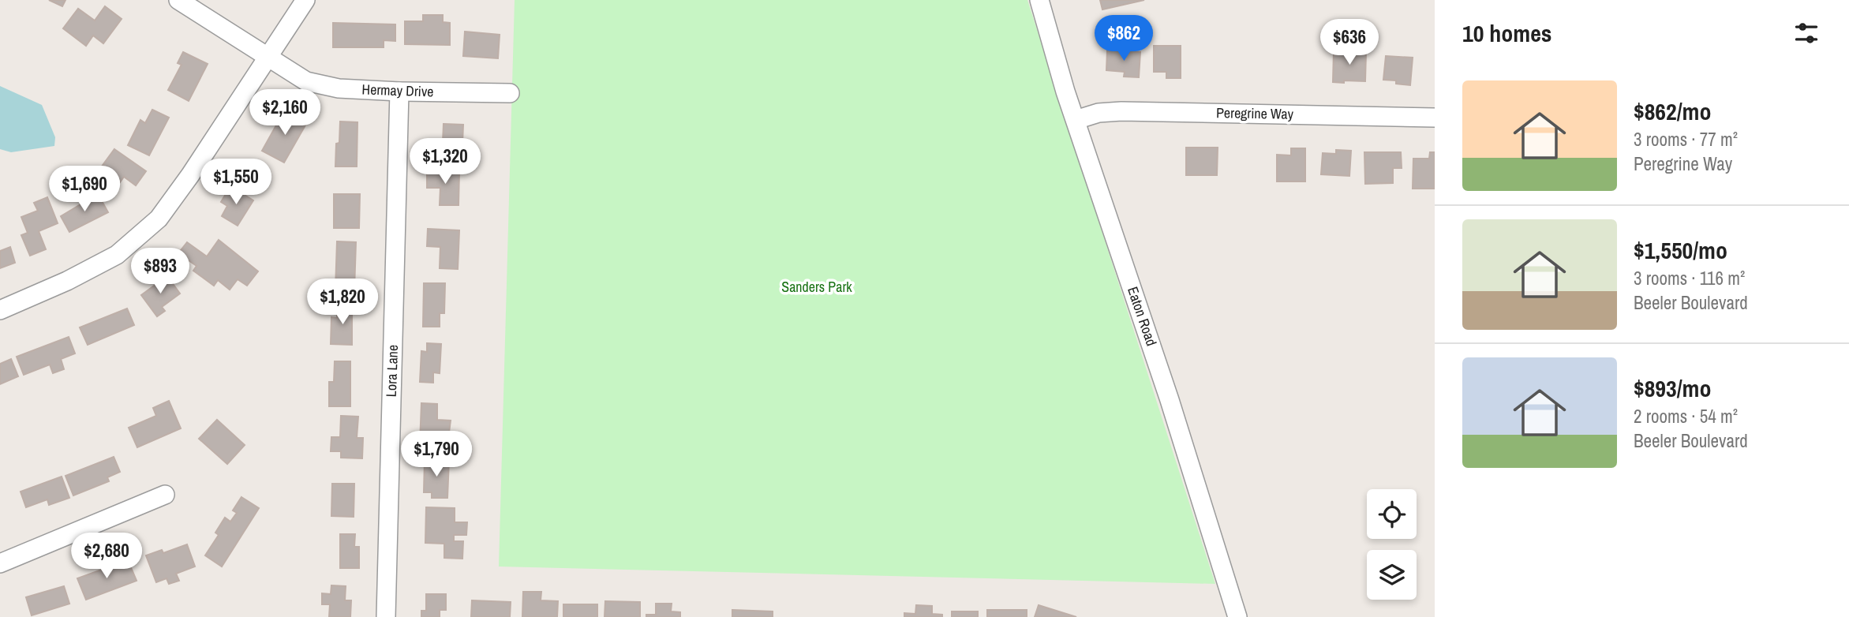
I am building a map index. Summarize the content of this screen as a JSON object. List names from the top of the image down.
{
  "streets": {
    "street": [
      "Hermay Drive",
      "Peregrine Way",
      "Eaton Road",
      "Lora Lane"
    ]
  },
  "crossings": [
    ["Hermay Drive", "Lora Lane"],
    ["Peregrine Way", "Eaton Road"]
  ],
  "parks": ["Sanders Park"],
  "page": {
    "heading": "10 homes",
    "price": [
      "$862",
      "$636",
      "$2,160",
      "$1,320",
      "$1,550",
      "$1,690",
      "$893",
      "$1,820",
      "$1,790",
      "$2,680"
    ],
    "list": [
      {
        "name": "$862/mo",
        "note": "3 rooms · 77 m² · Peregrine Way"
      },
      {
        "name": "$1,550/mo",
        "note": "3 rooms · 116 m² · Beeler Boulevard"
      },
      {
        "name": "$893/mo",
        "note": "2 rooms · 54 m² · Beeler Boulevard"
      }
    ]
  }
}
